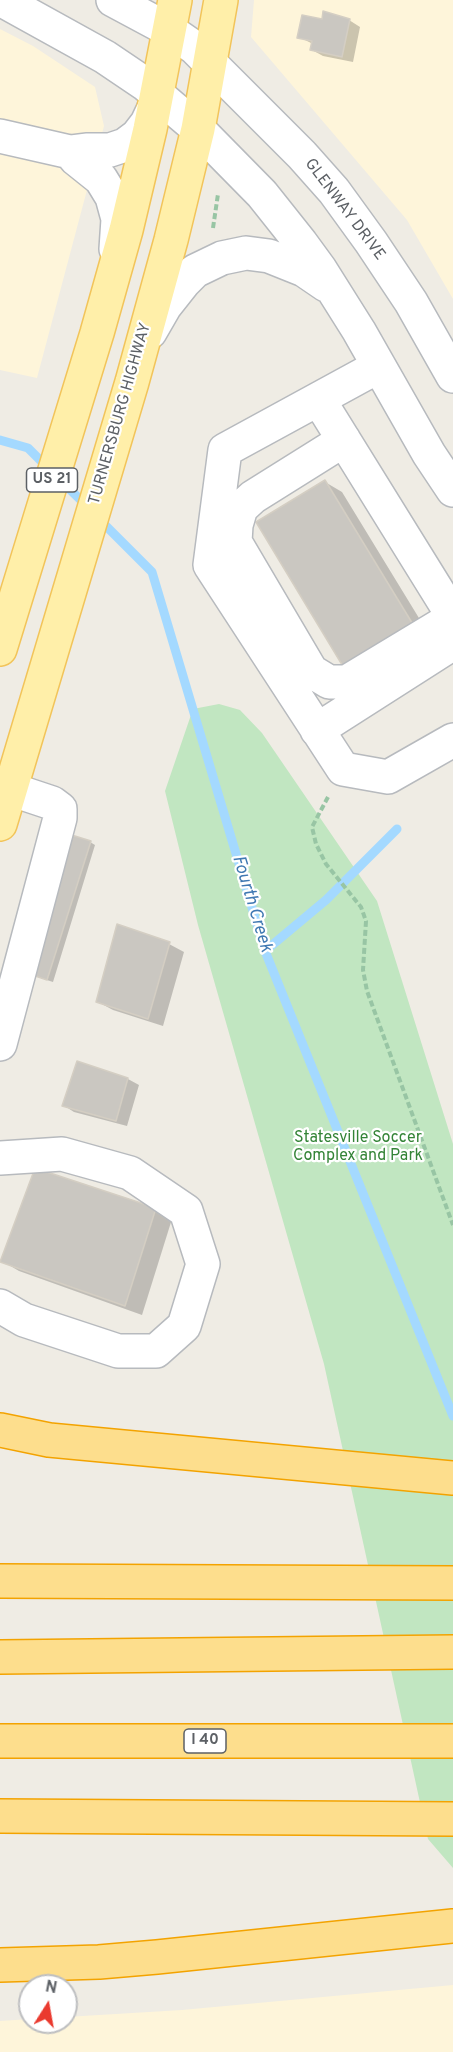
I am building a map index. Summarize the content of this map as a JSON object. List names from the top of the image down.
{
  "streets": {
    "highway": ["I 40"],
    "main road": ["TURNERSBURG HIGHWAY", "US 21"],
    "street": ["GLENWAY DRIVE"]
  },
  "crossings": [
    ["GLENWAY DRIVE", "TURNERSBURG HIGHWAY"],
    ["GLENWAY DRIVE", "US 21"]
  ],
  "water": ["Fourth Creek"],
  "parks": ["Statesville Soccer Complex and Park"],
  "north": "top"
}
